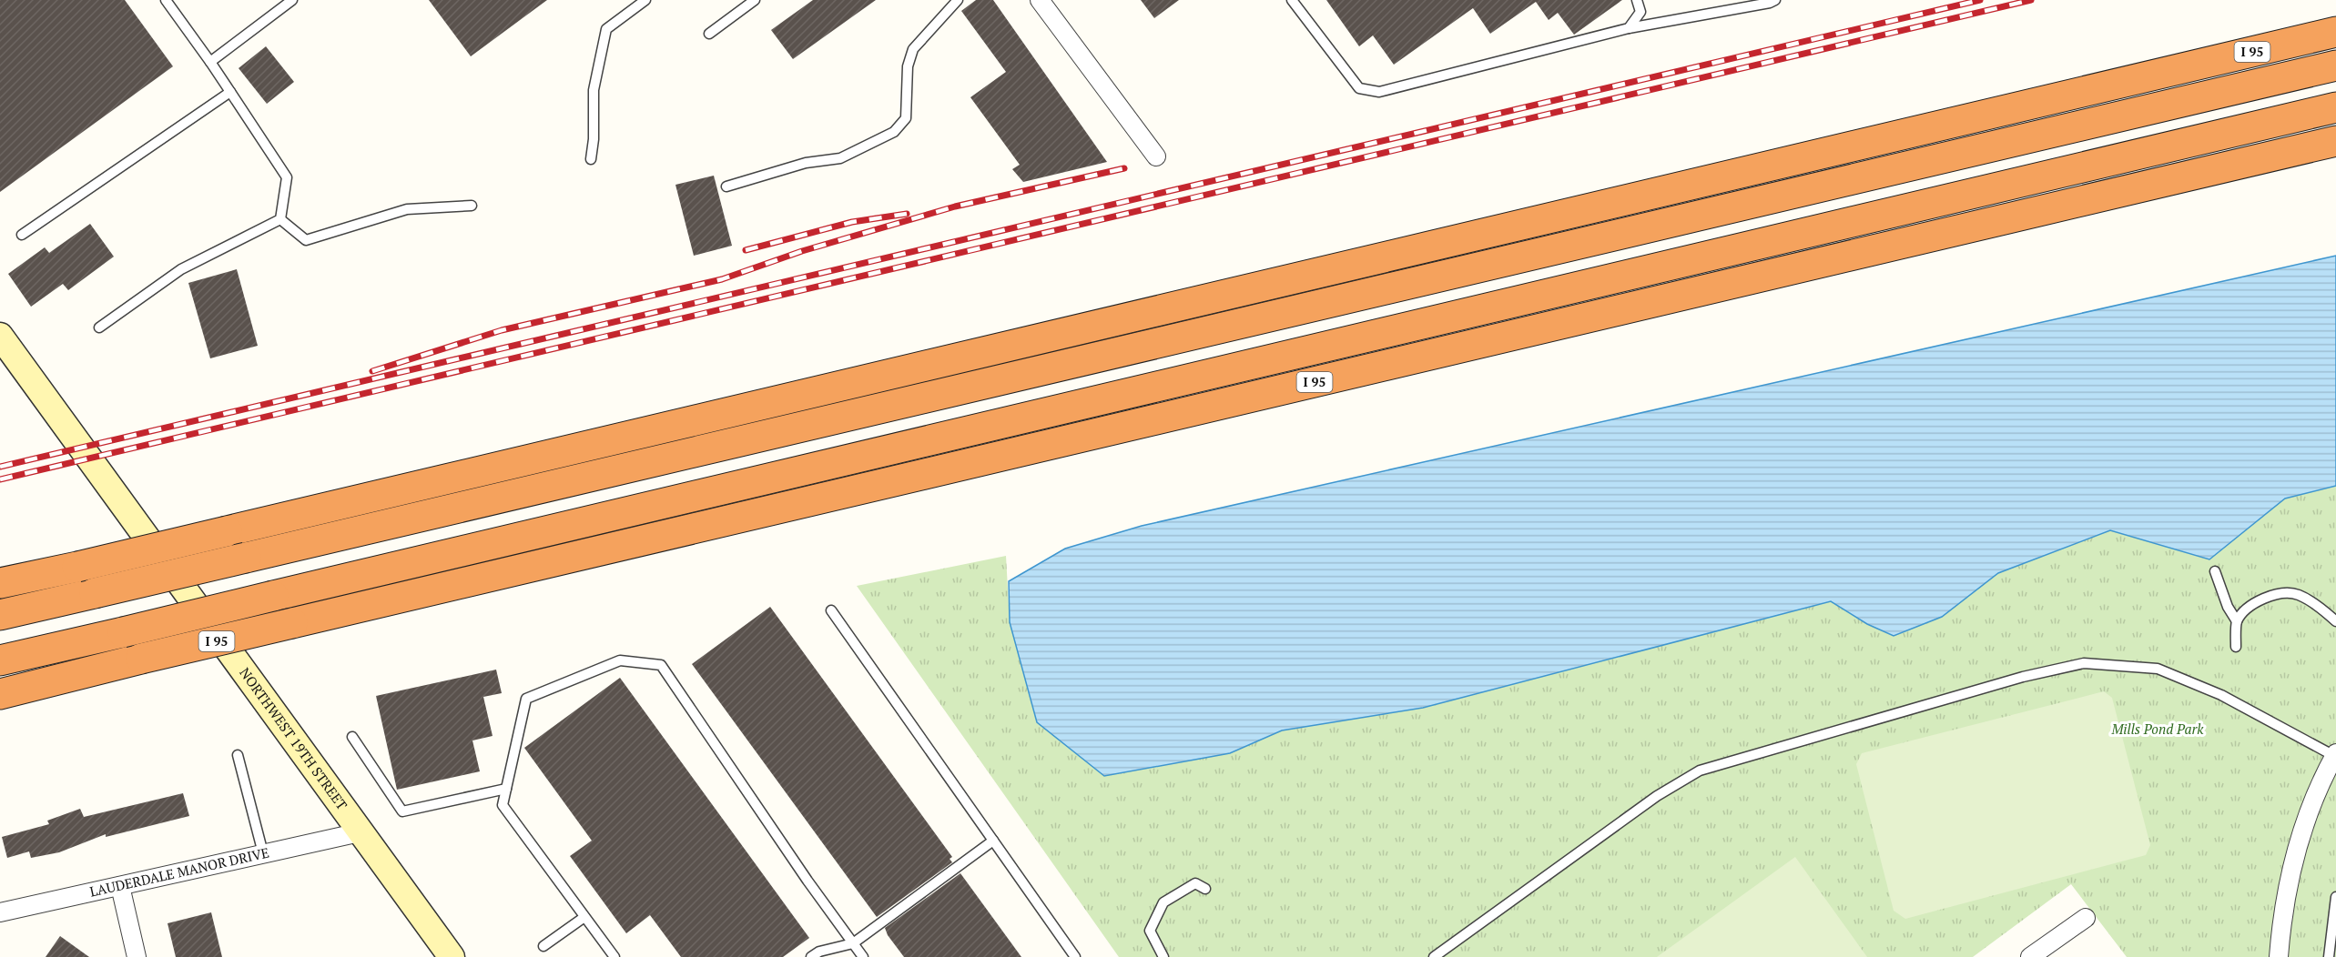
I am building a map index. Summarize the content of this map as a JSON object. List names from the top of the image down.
{
  "streets": {
    "highway": ["I 95"],
    "street": ["NORTHWEST 19TH STREET", "LAUDERDALE MANOR DRIVE"]
  },
  "crossings": [
    ["NORTHWEST 19TH STREET", "LAUDERDALE MANOR DRIVE"]
  ],
  "parks": ["Mills Pond Park"]
}
